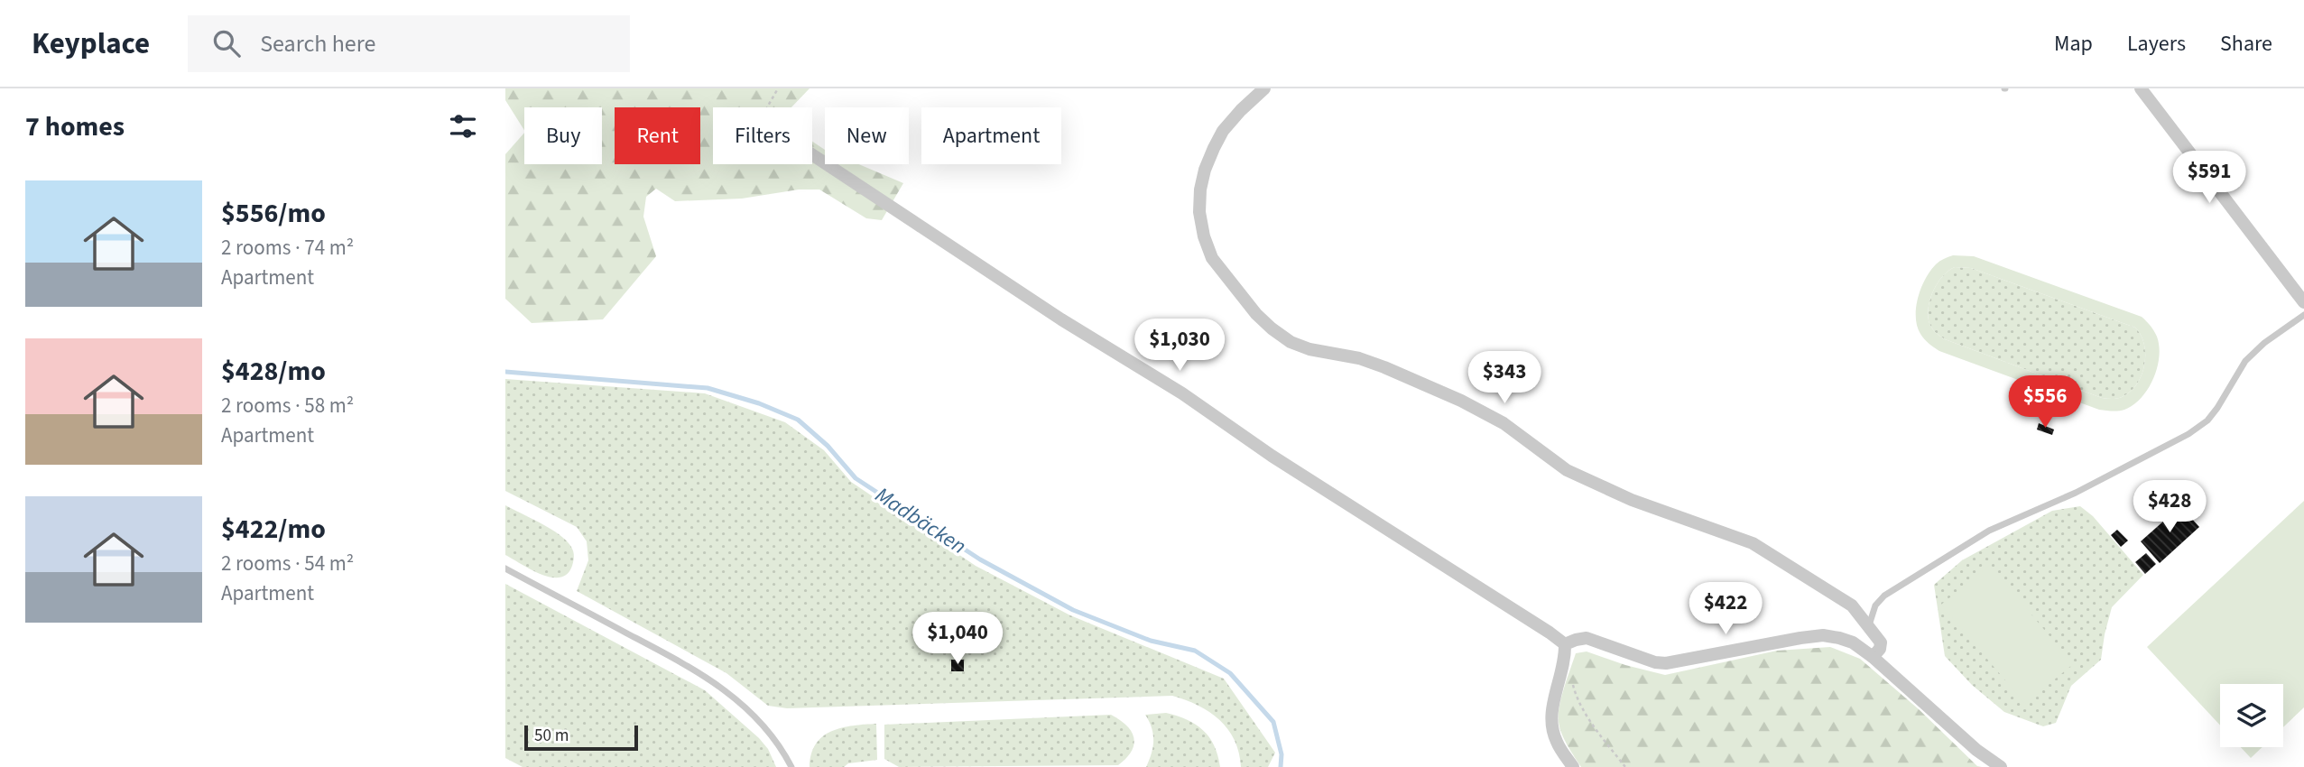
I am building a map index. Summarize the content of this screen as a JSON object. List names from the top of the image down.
{
  "water": ["Madbäcken"],
  "scale_bar": "50 m",
  "page": {
    "header": "Keyplace",
    "search": "Search here",
    "nav": ["Map", "Layers", "Share"],
    "heading": "7 homes",
    "chip": [
      "Buy",
      "Rent",
      "Filters",
      "New",
      "Apartment"
    ],
    "price": [
      "$591",
      "$1,030",
      "$343",
      "$556",
      "$428",
      "$422",
      "$1,040"
    ],
    "list": [
      {
        "name": "$556/mo",
        "note": "2 rooms · 74 m² · Apartment"
      },
      {
        "name": "$428/mo",
        "note": "2 rooms · 58 m² · Apartment"
      },
      {
        "name": "$422/mo",
        "note": "2 rooms · 54 m² · Apartment"
      }
    ],
    "scale": "50 m"
  }
}
